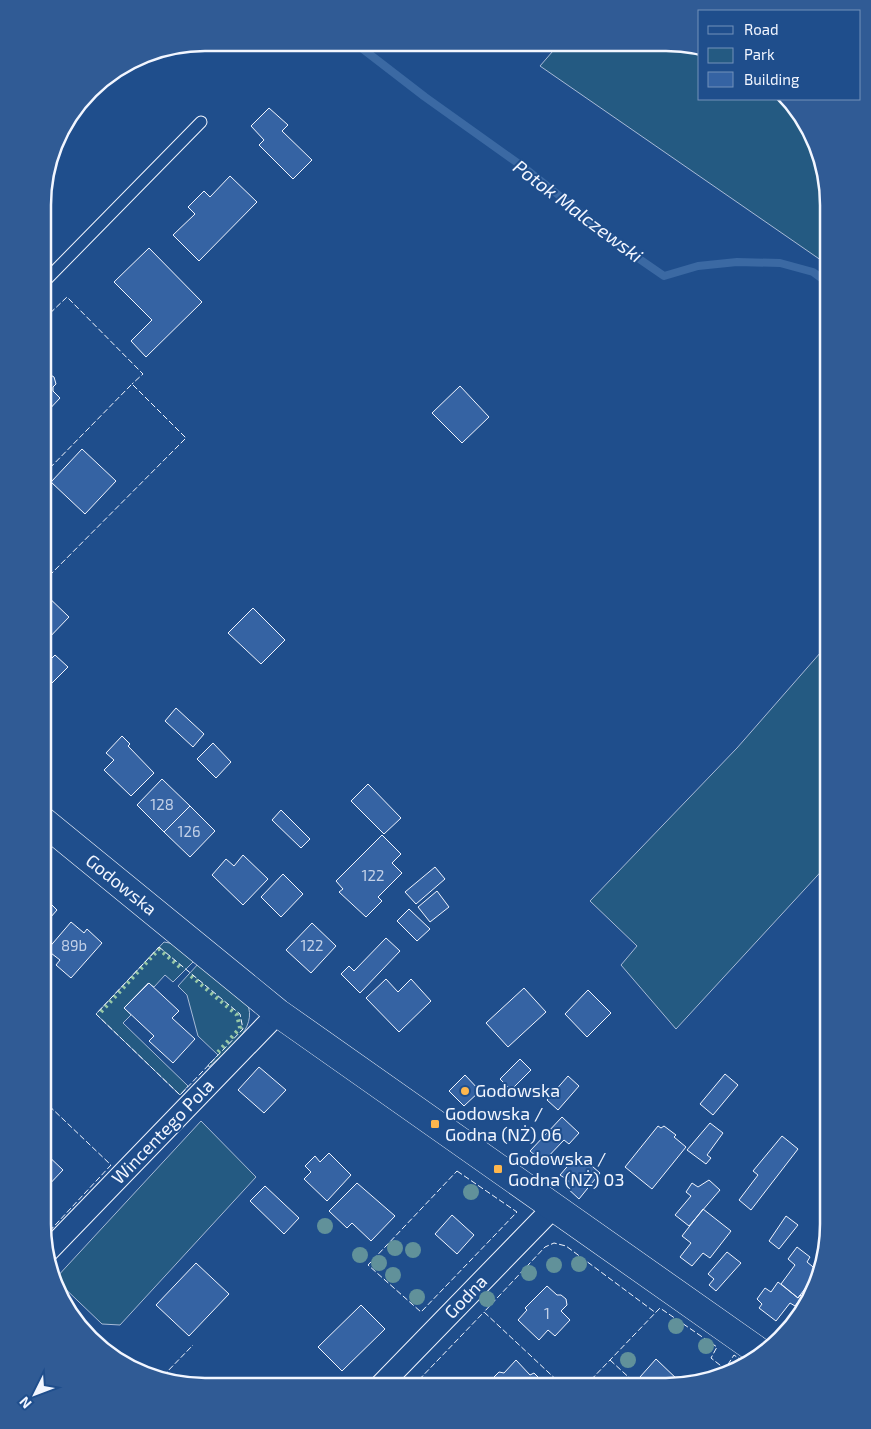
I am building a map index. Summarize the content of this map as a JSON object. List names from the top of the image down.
{
  "streets": {
    "street": ["Godowska", "Wincentego Pola", "Godna"]
  },
  "crossings": [
    ["Godowska", "Wincentego Pola"],
    ["Godowska", "Godna"]
  ],
  "water": ["Potok Malczewski"],
  "places": {
    "other": ["Godowska"],
    "transit": ["Godowska / Godna (NŻ) 06", "Godowska / Godna (NŻ) 03"]
  },
  "house_numbers": [
    "128",
    "126",
    "122",
    "89b",
    "122",
    "1"
  ],
  "legend": ["Road", "Park", "Building"],
  "north": "bottom left"
}
